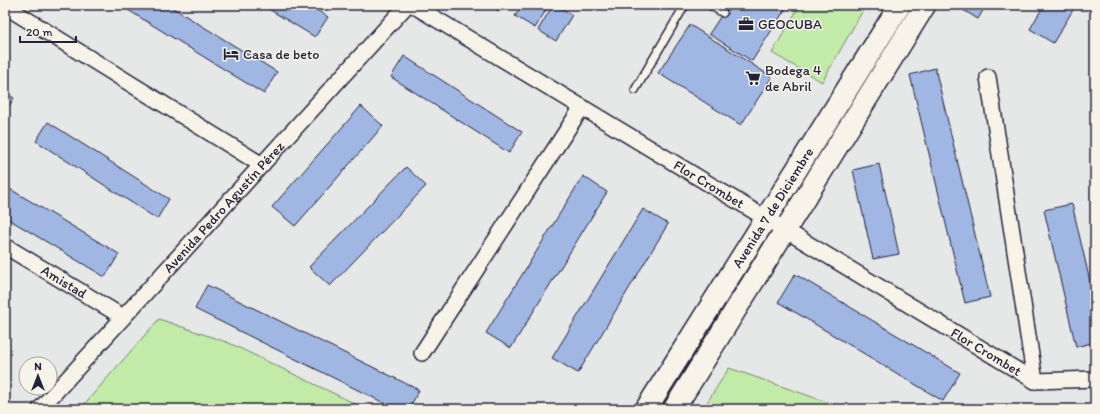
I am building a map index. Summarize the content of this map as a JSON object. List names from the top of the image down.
{
  "streets": {
    "main road": ["Avenida 7 de Diciembre"],
    "street": ["Flor Crombet", "Avenida Pedro Agustín Pérez", "Amistad"]
  },
  "crossings": [
    ["Flor Crombet", "Avenida 7 de Diciembre"],
    ["Avenida Pedro Agustín Pérez", "Amistad"]
  ],
  "places": {
    "office": ["GEOCUBA"],
    "hotel": ["Casa de beto"],
    "supermarket": ["Bodega 4 de Abril"]
  },
  "scale_bar": "20 m",
  "north": "top"
}
